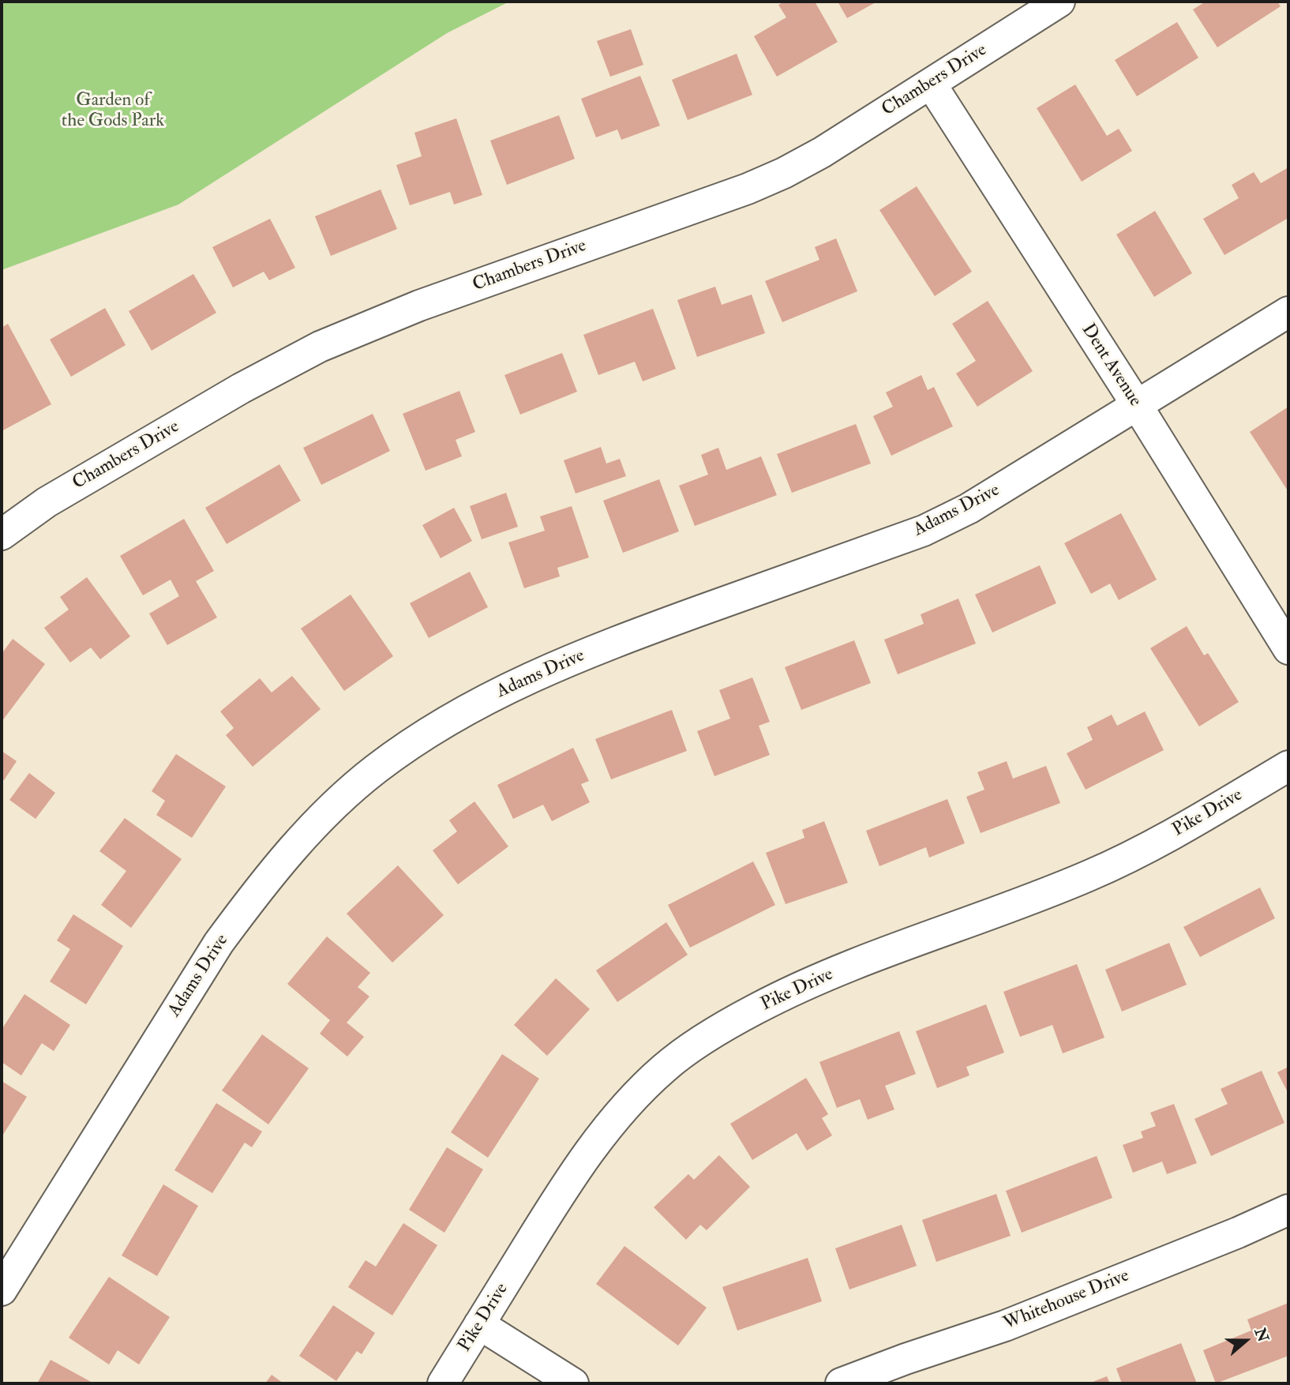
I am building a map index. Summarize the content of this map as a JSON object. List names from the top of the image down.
{
  "streets": {
    "street": [
      "Chambers Drive",
      "Dent Avenue",
      "Adams Drive",
      "Pike Drive",
      "Whitehouse Drive"
    ]
  },
  "crossings": [
    ["Chambers Drive", "Dent Avenue"],
    ["Dent Avenue", "Adams Drive"]
  ],
  "parks": ["Garden of the Gods Park"],
  "north": "right"
}
